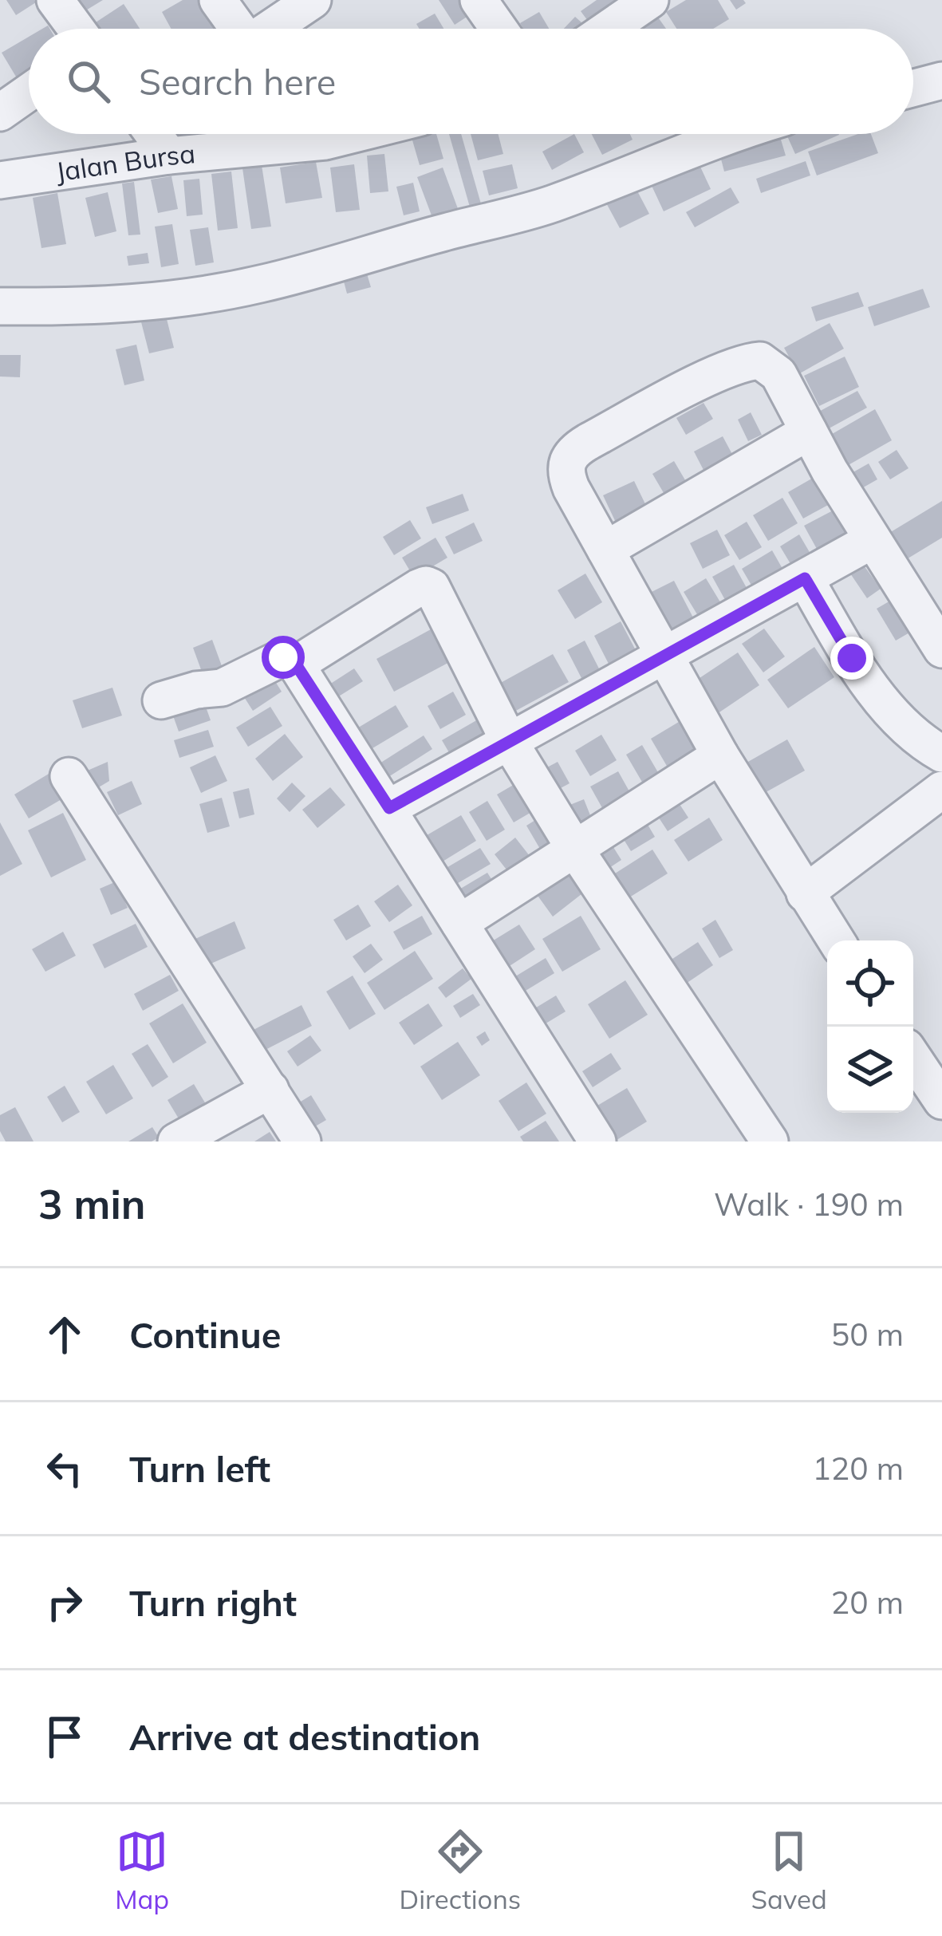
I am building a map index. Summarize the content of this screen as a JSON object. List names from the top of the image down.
{
  "streets": {
    "street": ["Jalan Bursa"]
  },
  "page": {
    "search": "Search here",
    "heading": ["3 min", "Walk · 190 m"],
    "list": [
      ["Continue", "50 m"],
      ["Turn left", "120 m"],
      ["Turn right", "20 m"],
      "Arrive at destination"
    ],
    "nav": ["Map", "Directions", "Saved"]
  }
}
